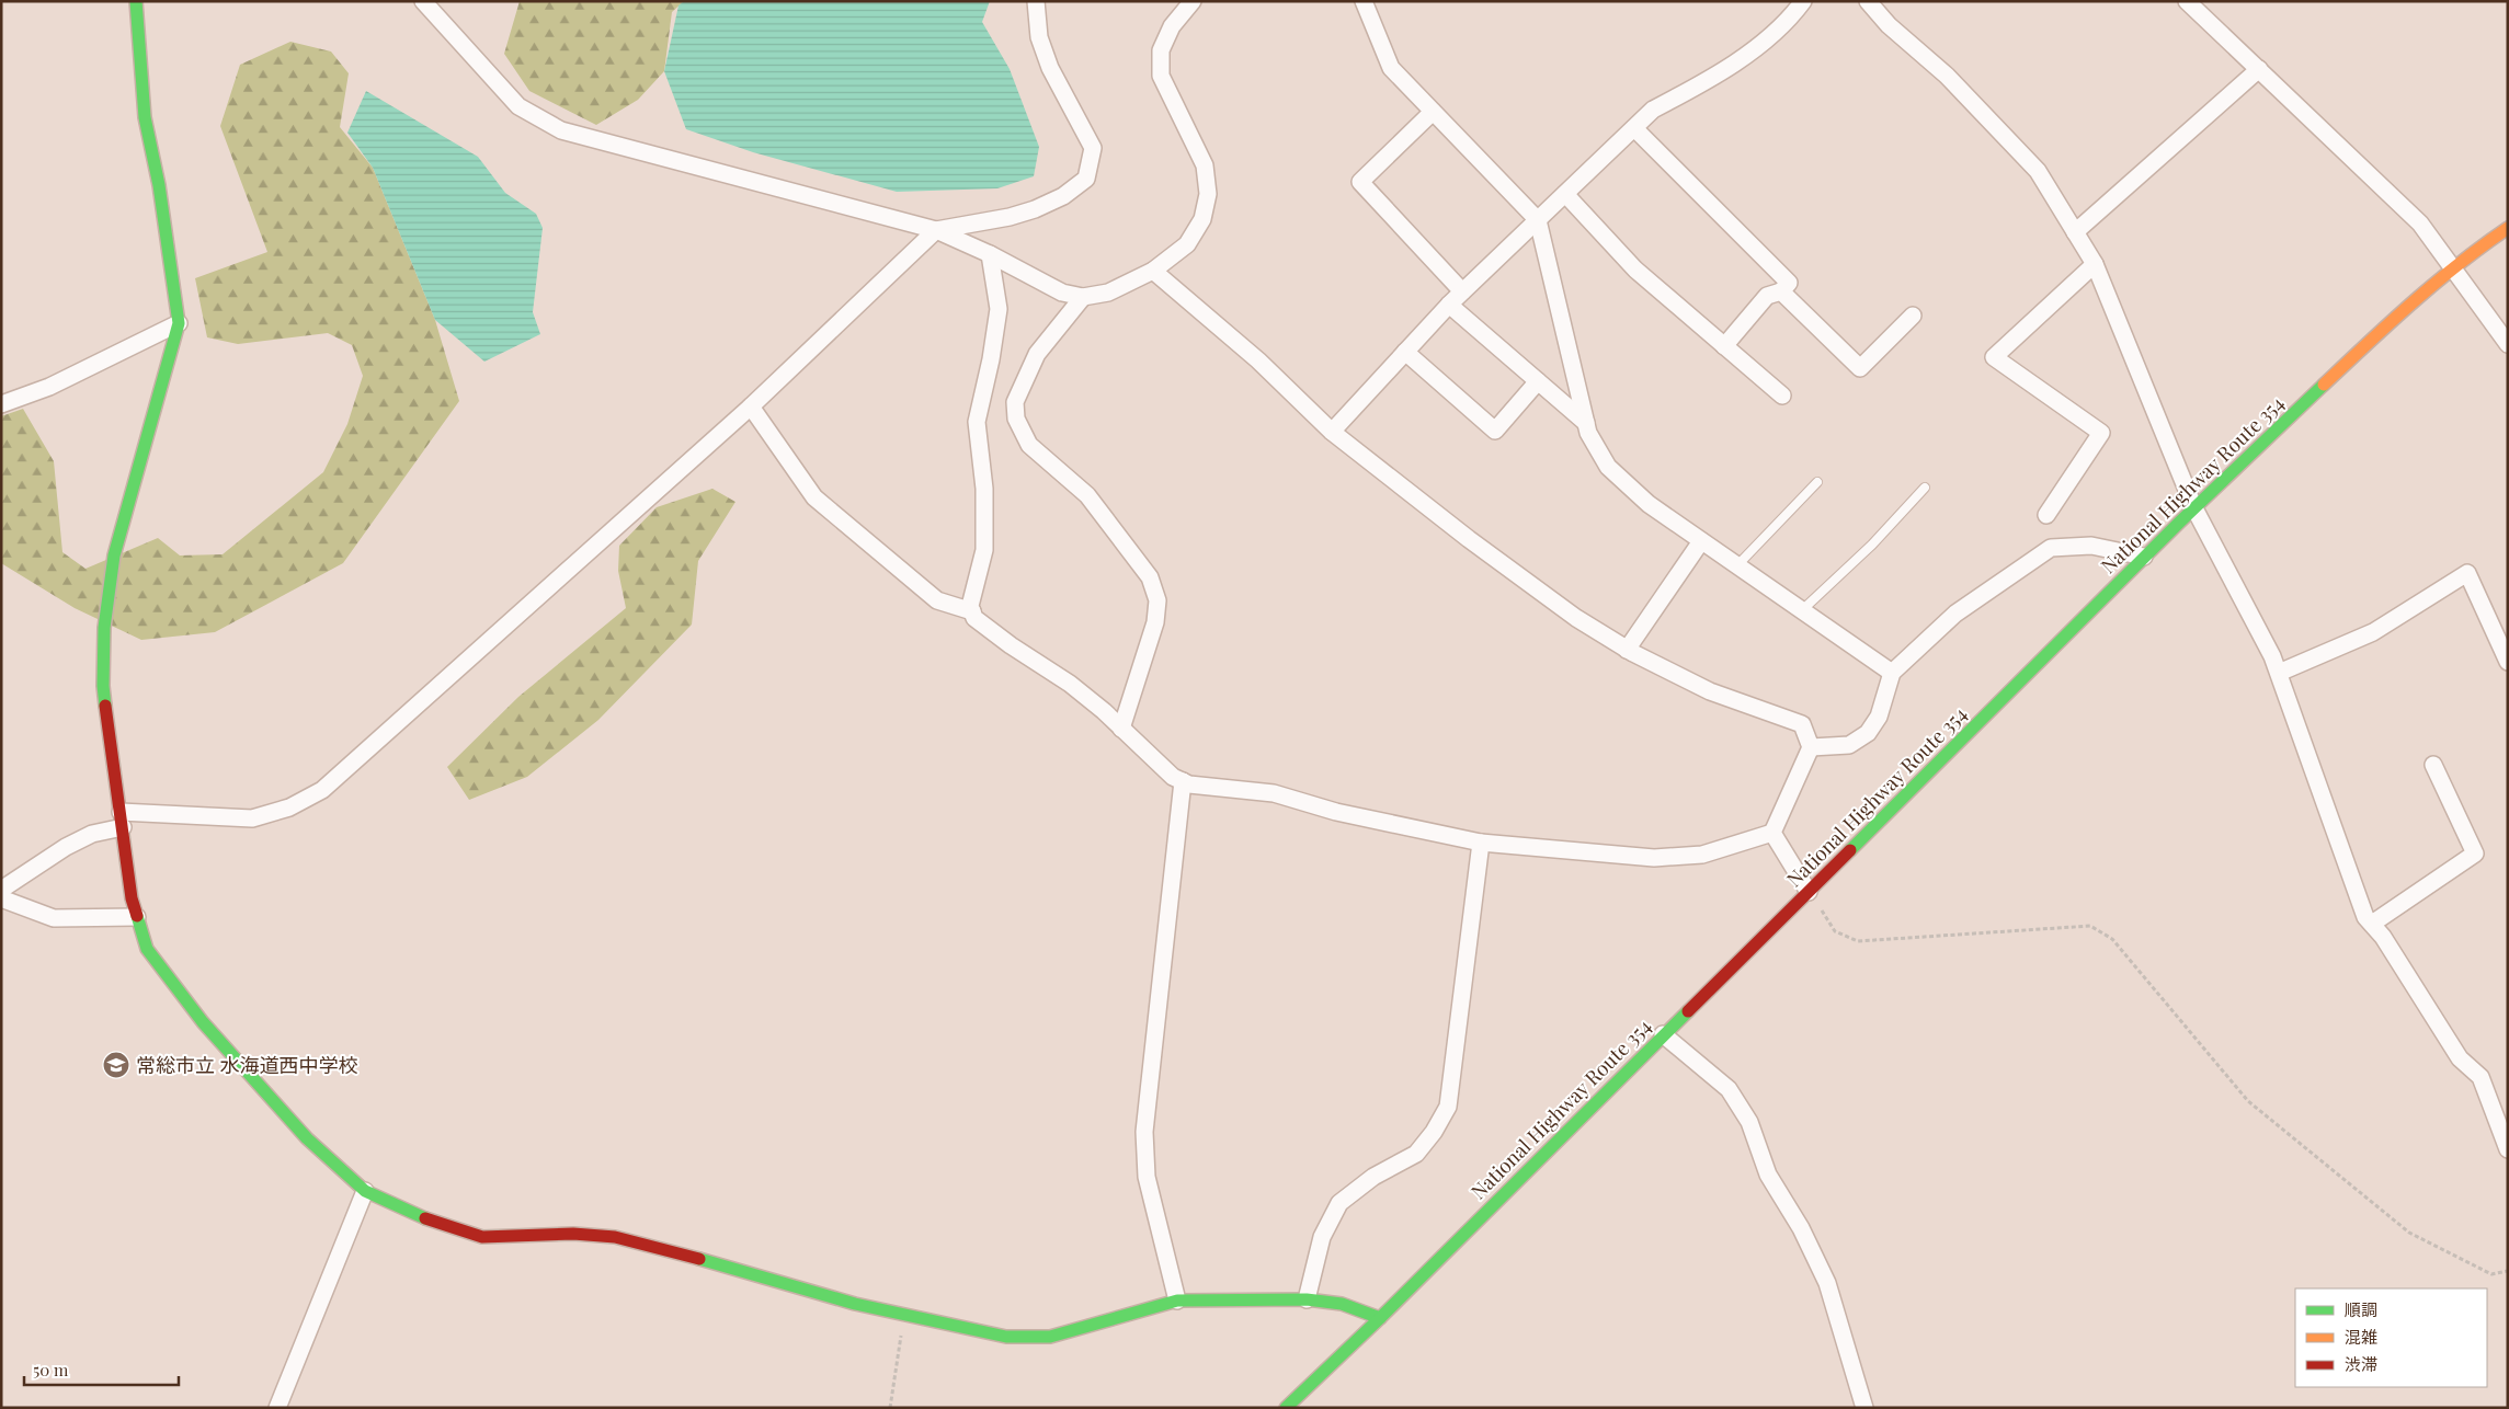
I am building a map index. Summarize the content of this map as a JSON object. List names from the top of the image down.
{
  "streets": {
    "main road": ["National Highway Route 354"]
  },
  "places": {
    "school or university": ["常総市立 水海道西中学校"]
  },
  "legend": ["順調", "混雑", "渋滞"],
  "scale_bar": "50 m"
}
